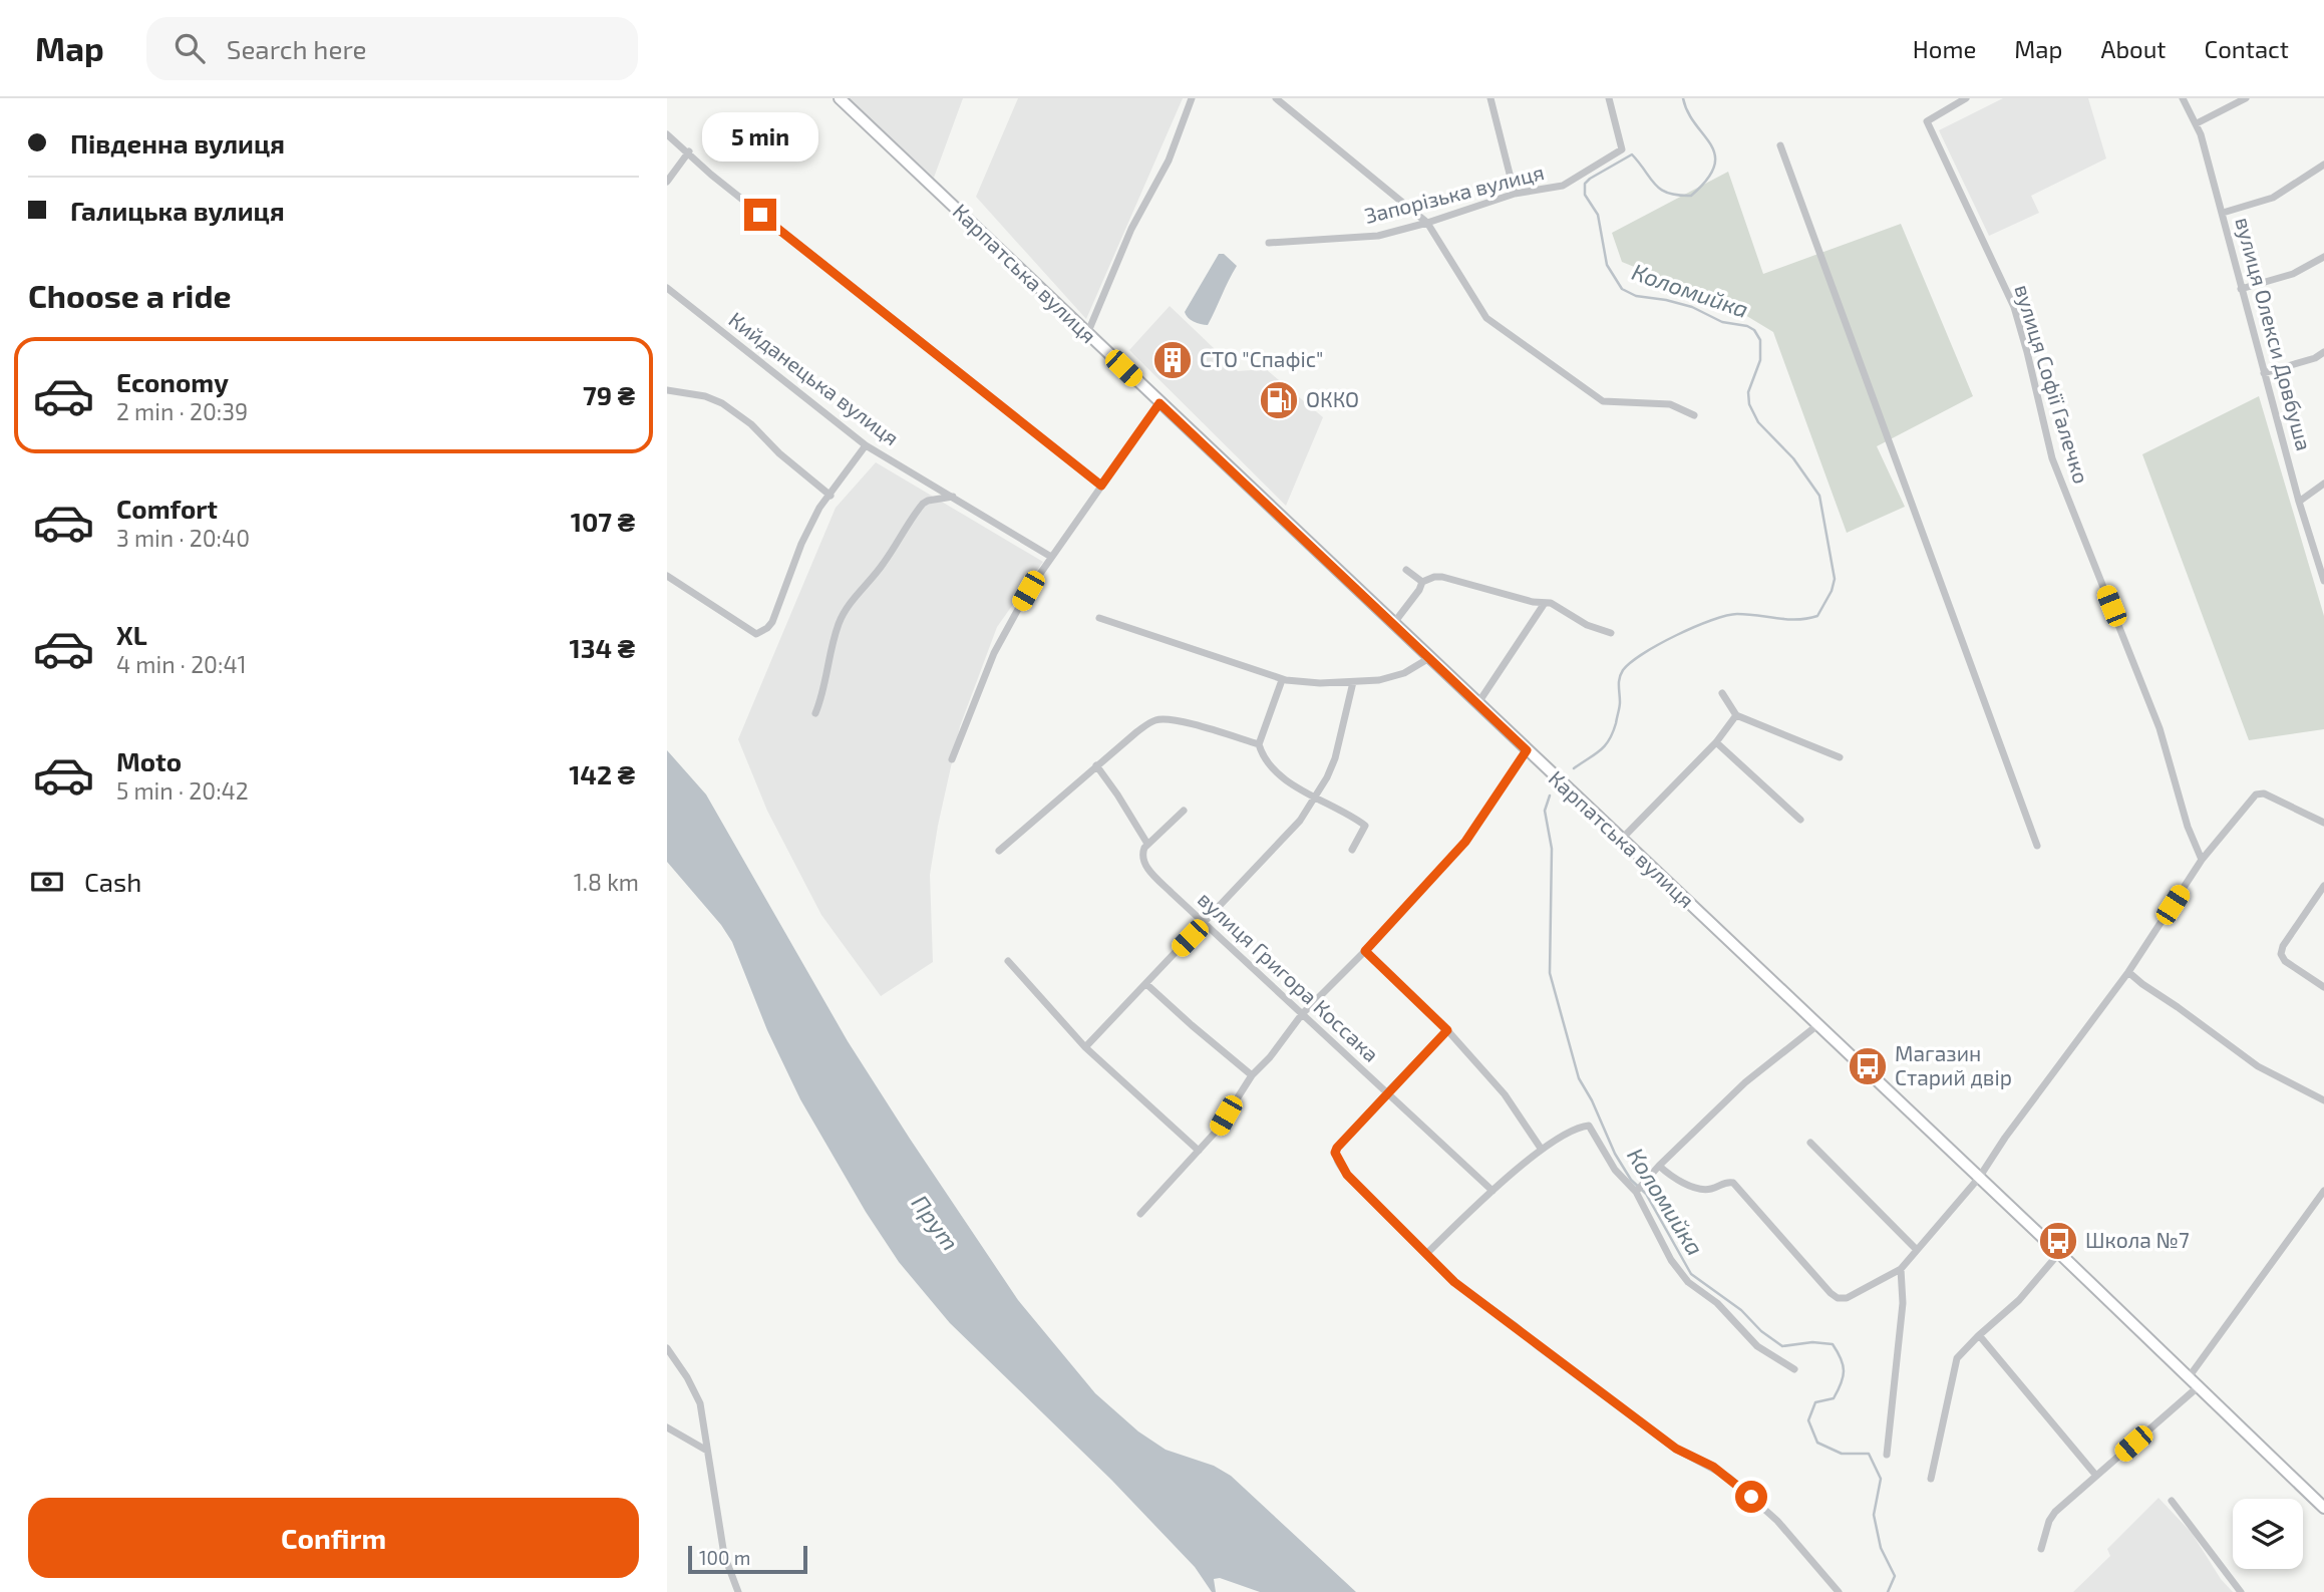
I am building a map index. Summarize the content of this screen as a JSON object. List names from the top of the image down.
{
  "streets": {
    "main road": ["Карпатська вулиця"],
    "street": [
      "Запорізька вулиця",
      "вулиця Олекси Довбуша",
      "Кийданецька вулиця",
      "вулиця Софії Галечко",
      "вулиця Григора Коссака"
    ]
  },
  "water": ["Коломийка", "Прут"],
  "places": {
    "building": ["СТО \"Спафіс\""],
    "fuel station": ["ОККО"],
    "bus stop": ["Магазин Старий двір", "Школа №7"]
  },
  "scale_bar": "100 m",
  "page": {
    "header": "Map",
    "search": "Search here",
    "nav": [
      "Home",
      "Map",
      "About",
      "Contact"
    ],
    "banner": ["Південна вулиця", "Галицька вулиця"],
    "bubble": "5 min",
    "heading": "Choose a ride",
    "list": [
      {
        "name": "Economy",
        "note": "2 min · 20:39",
        "value": "79 ₴"
      },
      {
        "name": "Comfort",
        "note": "3 min · 20:40",
        "value": "107 ₴"
      },
      {
        "name": "XL",
        "note": "4 min · 20:41",
        "value": "134 ₴"
      },
      {
        "name": "Moto",
        "note": "5 min · 20:42",
        "value": "142 ₴"
      }
    ],
    "pay": ["Cash", "1.8 km"],
    "buttons": "Confirm",
    "scale": "100 m"
  }
}
